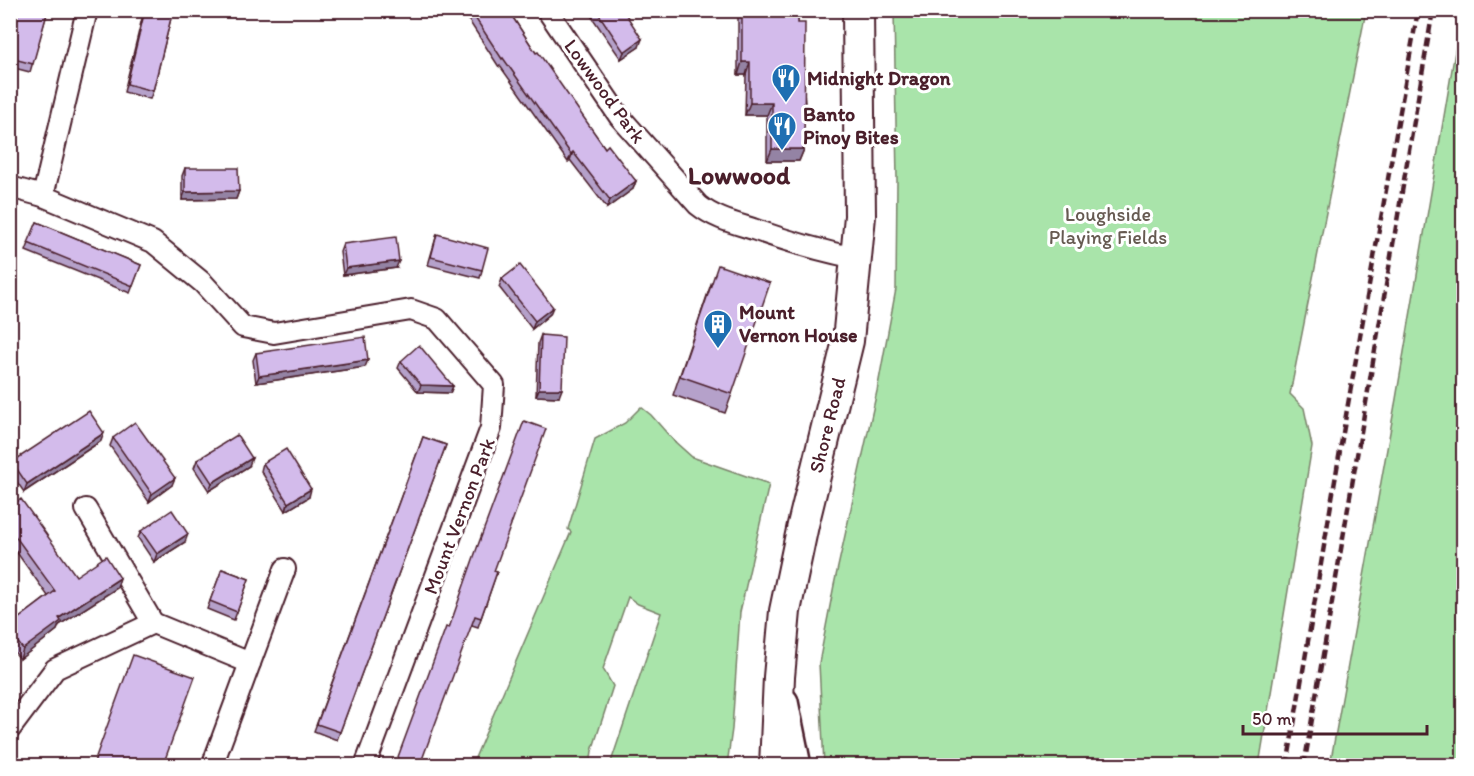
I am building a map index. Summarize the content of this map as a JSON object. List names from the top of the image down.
{
  "streets": {
    "main road": ["Shore Road"],
    "street": ["Lowwood Park", "Mount Vernon Park"]
  },
  "crossings": [
    ["Lowwood Park", "Shore Road"]
  ],
  "districts": ["Lowwood"],
  "parks": ["Loughside Playing Fields"],
  "places": {
    "restaurant": ["Midnight Dragon", "Banto Pinoy Bites"],
    "building": ["Mount Vernon House"]
  },
  "scale_bar": "50 m"
}
